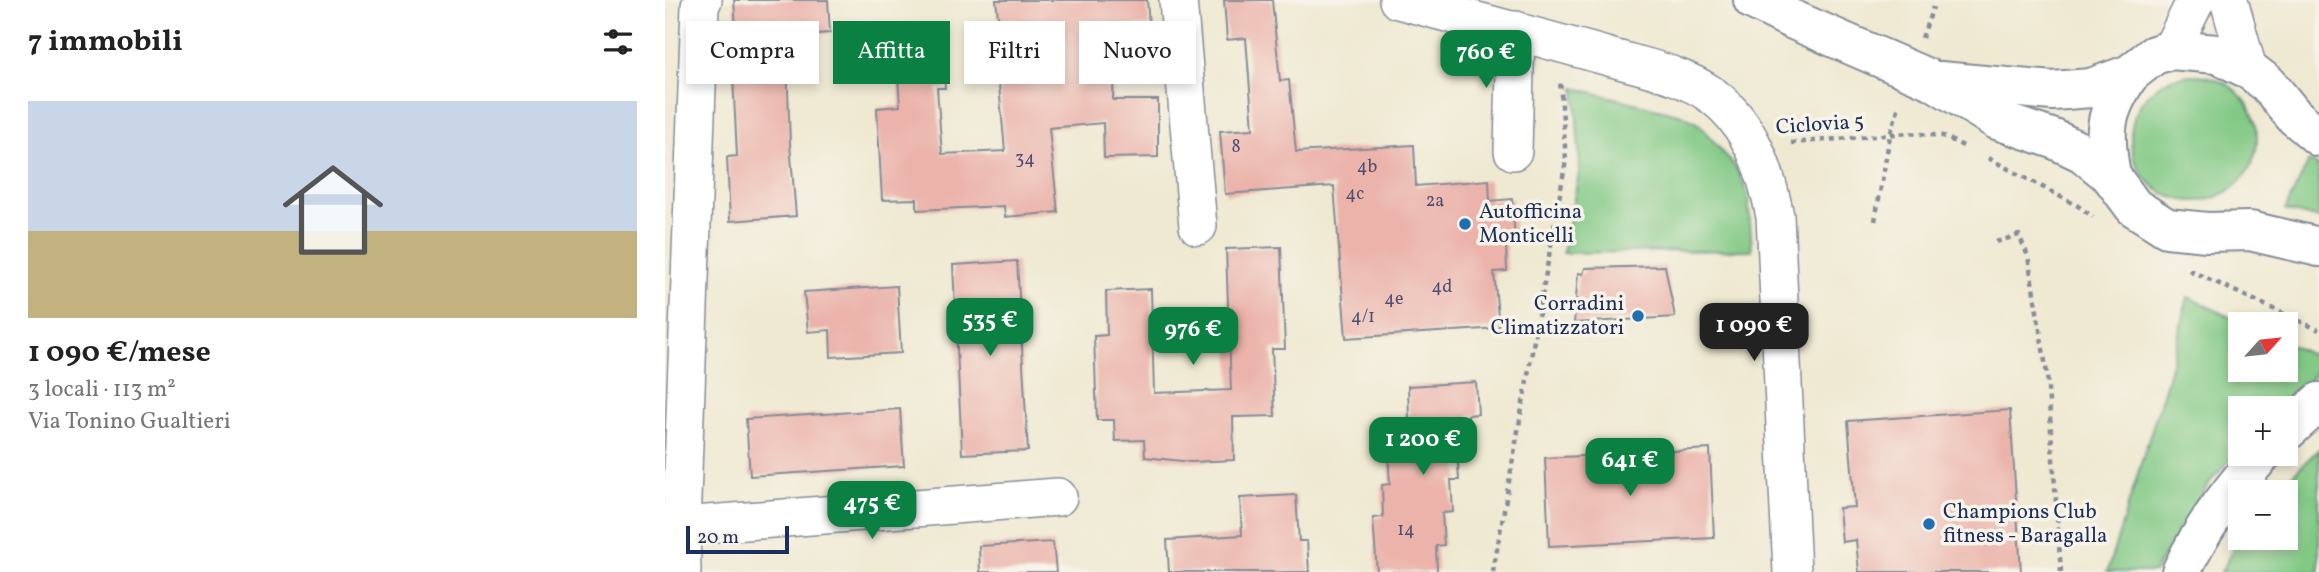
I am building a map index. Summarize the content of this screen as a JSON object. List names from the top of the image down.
{
  "streets": {
    "path": ["Ciclovia 5"]
  },
  "places": ["Autofficina Monticelli", "Corradini Climatizzatori", "Champions Club fitness - Baragalla"],
  "house_numbers": [
    "8",
    "34",
    "4b",
    "4c",
    "2a",
    "4d",
    "4e",
    "4/1",
    "14"
  ],
  "scale_bar": "20 m",
  "north": "top right",
  "page": {
    "heading": "7 immobili",
    "chip": [
      "Compra",
      "Affitta",
      "Filtri",
      "Nuovo"
    ],
    "price": [
      "760 €",
      "535 €",
      "1 090 €",
      "976 €",
      "1 200 €",
      "641 €",
      "475 €"
    ],
    "list": [
      {
        "name": "1 090 €/mese",
        "note": "3 locali · 113 m² · Via Tonino Gualtieri"
      }
    ],
    "map_buttons": ["+", "−"],
    "scale": "20 m"
  }
}
